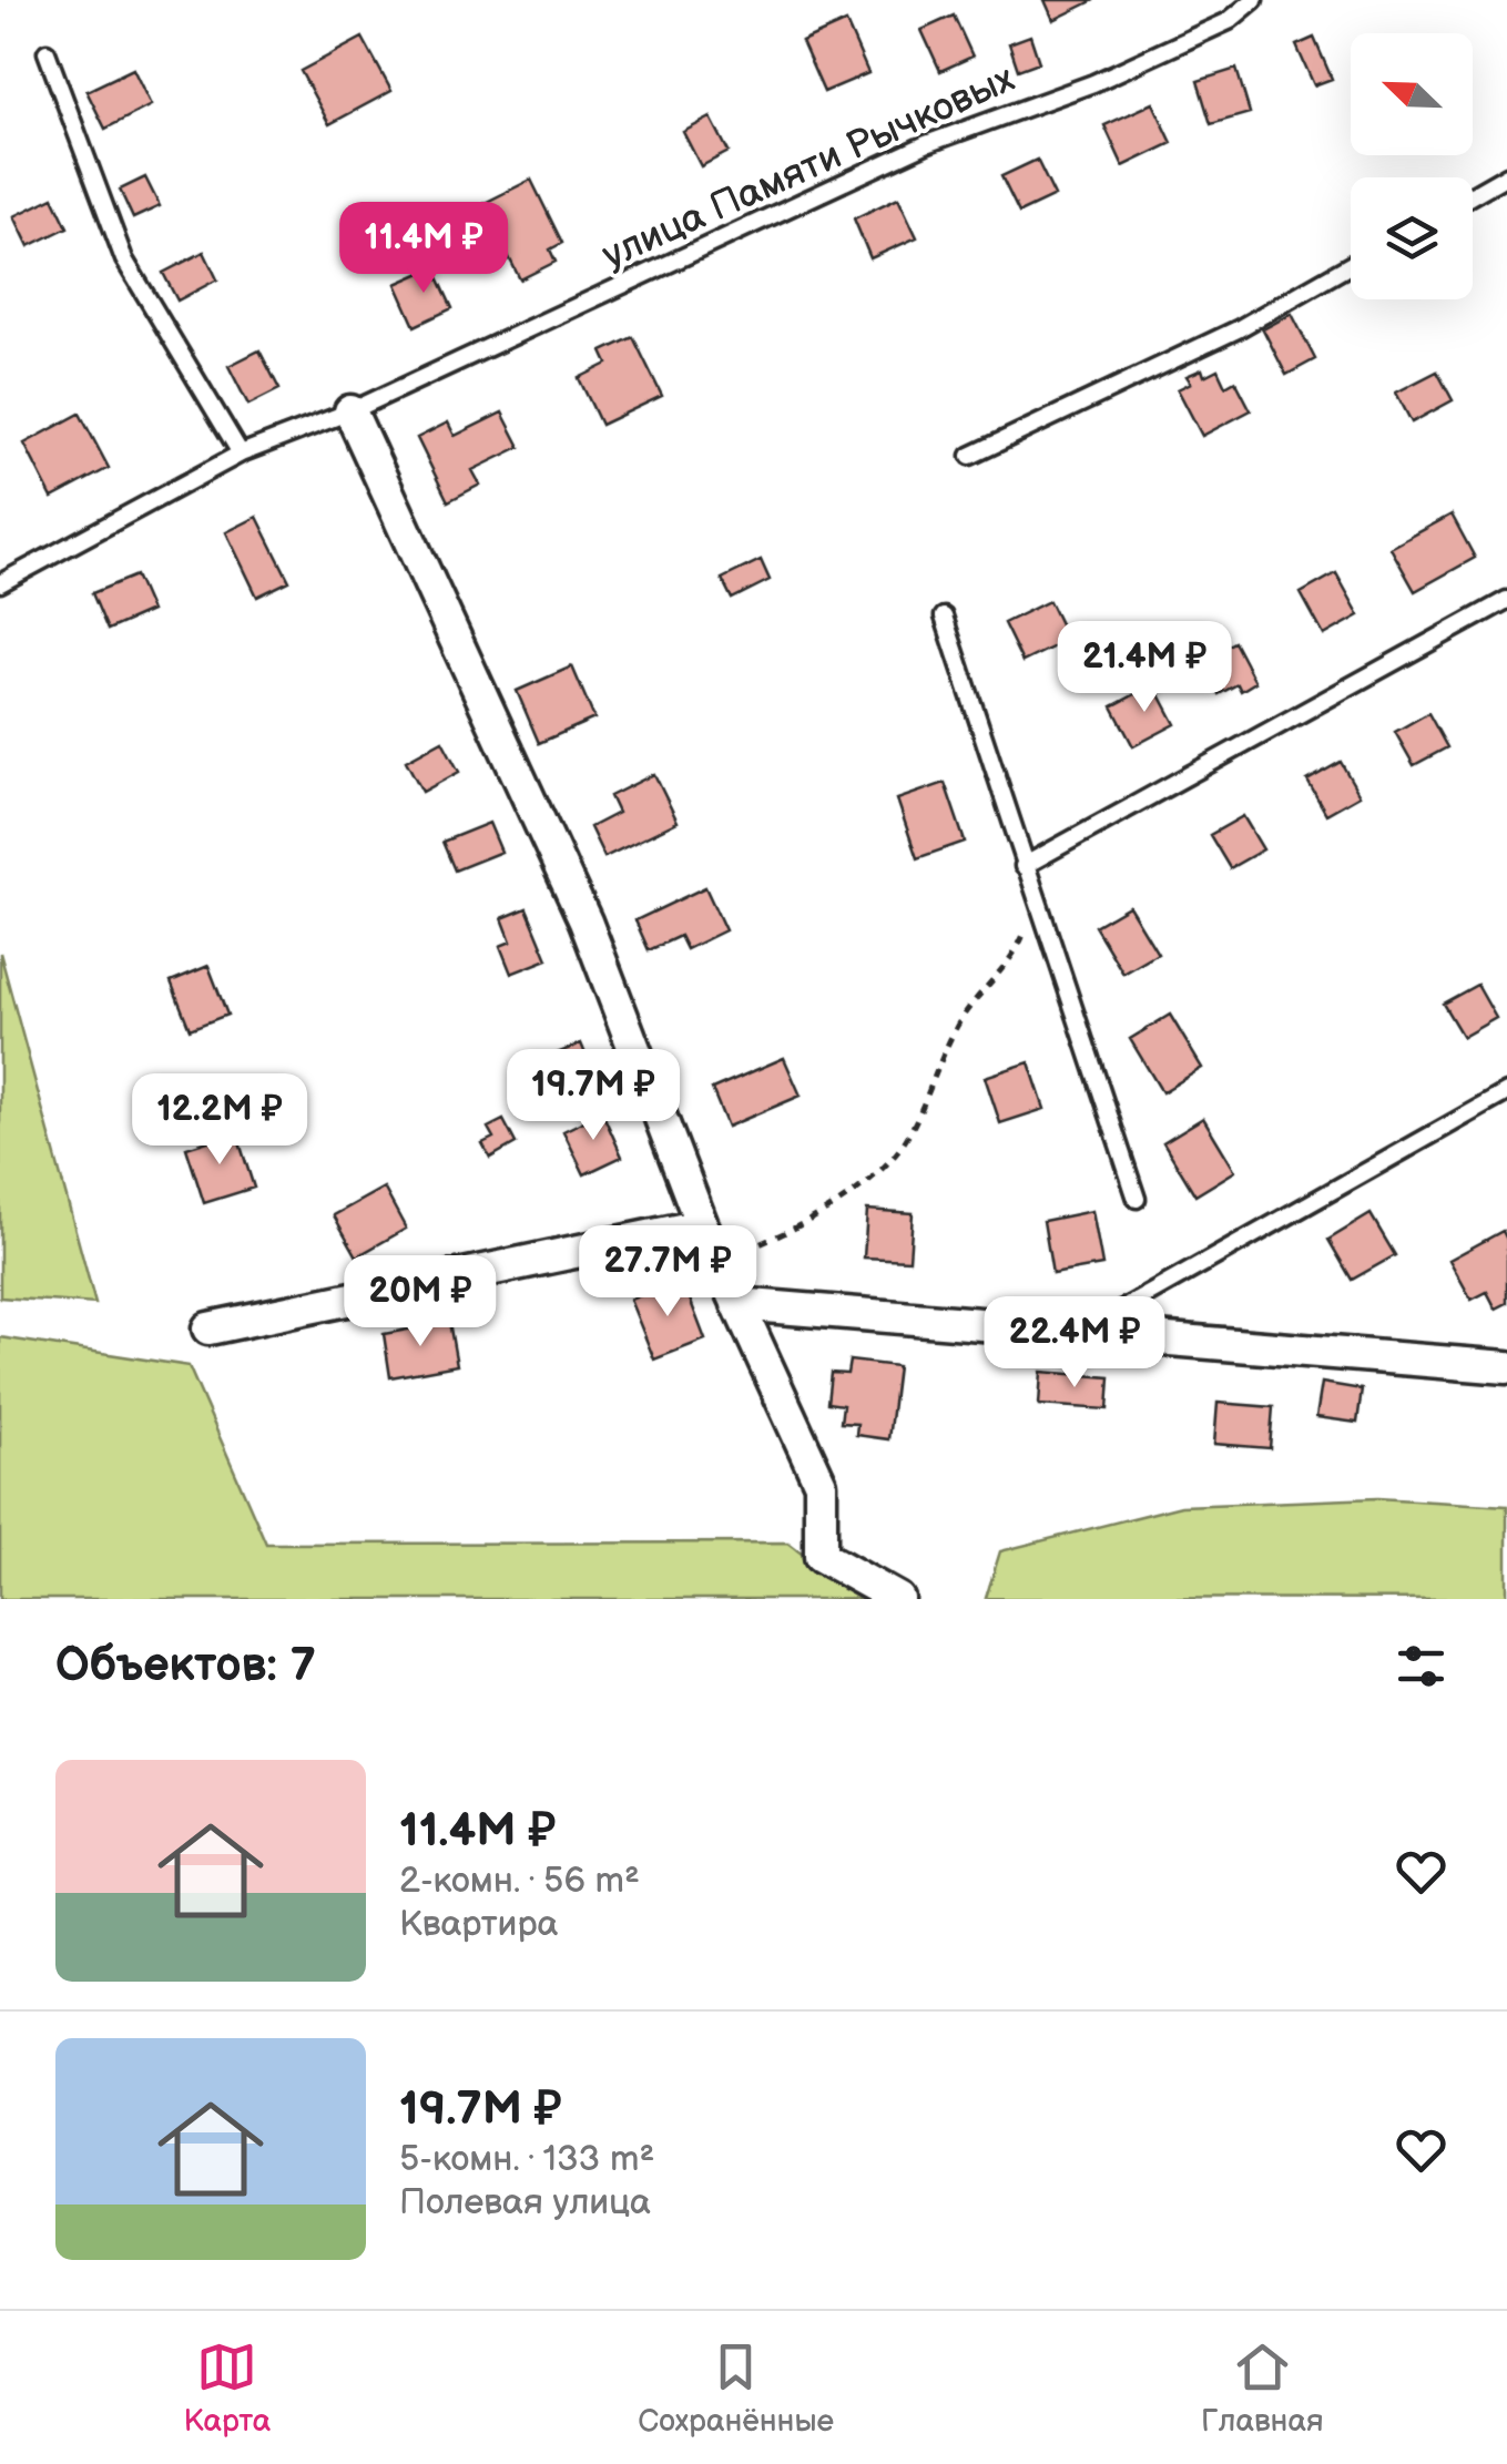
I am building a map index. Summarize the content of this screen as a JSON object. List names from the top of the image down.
{
  "streets": {
    "lane": ["улица Памяти Рычковых"]
  },
  "north": "top left",
  "page": {
    "price": [
      "11.4M ₽",
      "21.4M ₽",
      "19.7M ₽",
      "12.2M ₽",
      "27.7M ₽",
      "20M ₽",
      "22.4M ₽"
    ],
    "heading": "Объектов: 7",
    "list": [
      {
        "name": "11.4M ₽",
        "note": "2-комн. · 56 m² · Квартира"
      },
      {
        "name": "19.7M ₽",
        "note": "5-комн. · 133 m² · Полевая улица"
      }
    ],
    "tabs": ["Карта", "Сохранённые", "Главная"]
  }
}
